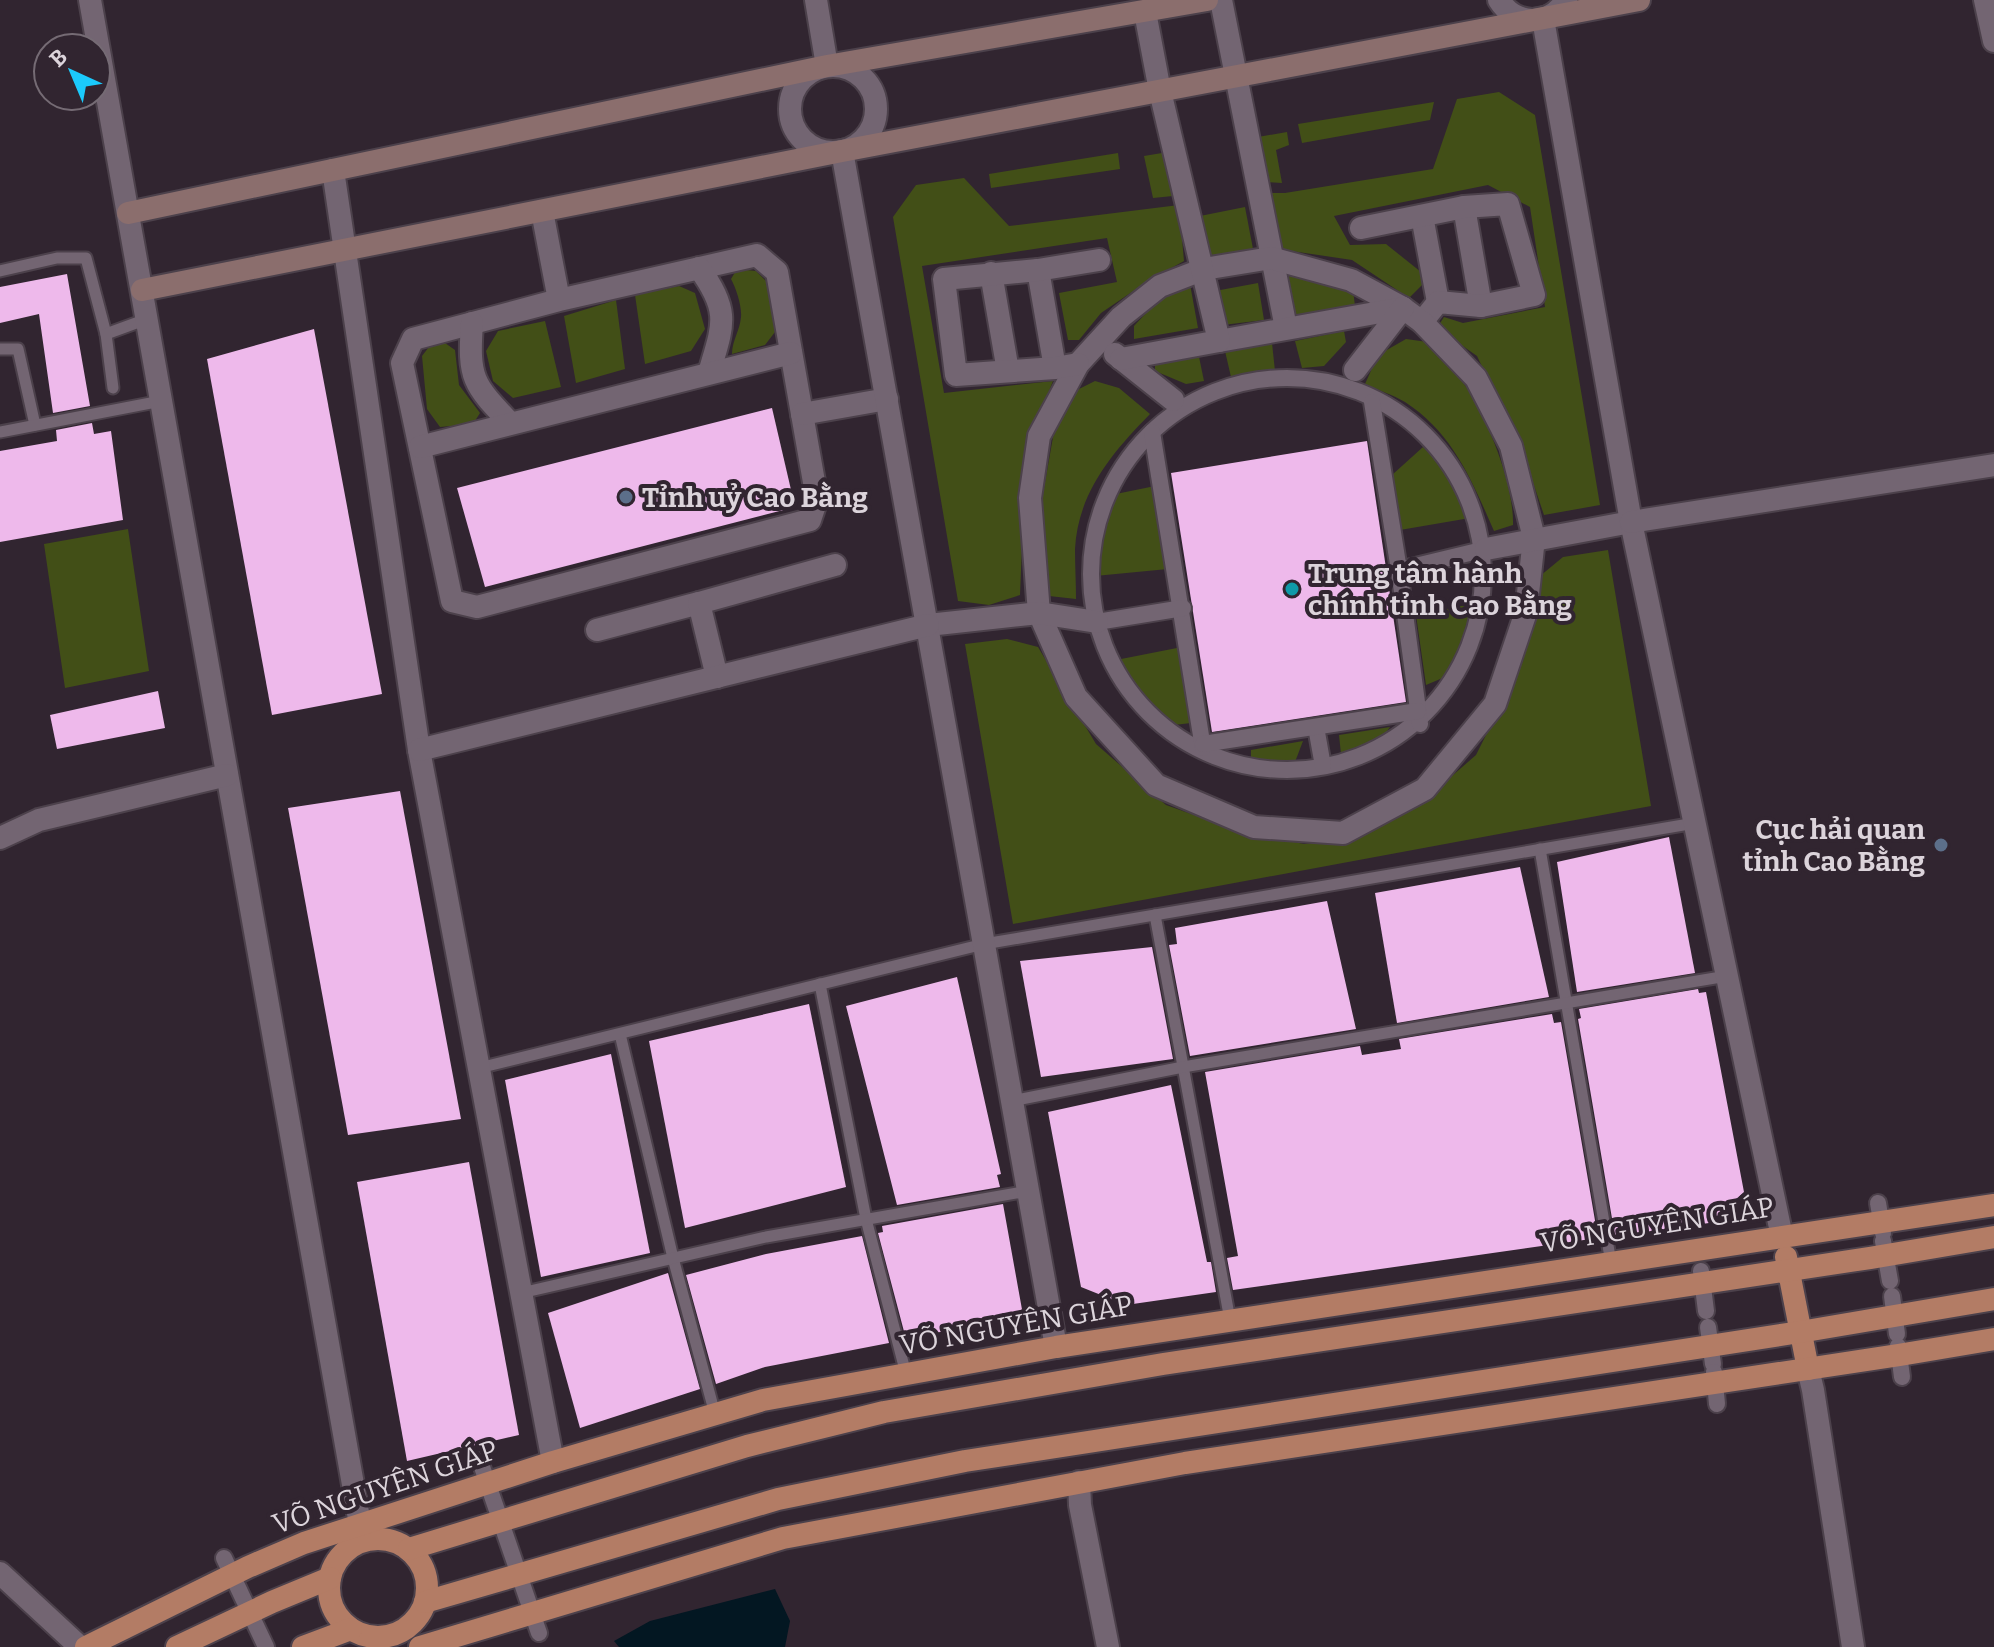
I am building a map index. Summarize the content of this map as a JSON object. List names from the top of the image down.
{
  "streets": {
    "highway": ["VÕ NGUYÊN GIÁP"]
  },
  "places": ["Tỉnh uỷ Cao Bằng", "Trung tâm hành chính tỉnh Cao Bằng", "Cục hải quan tỉnh Cao Bằng"],
  "north": "top left"
}
